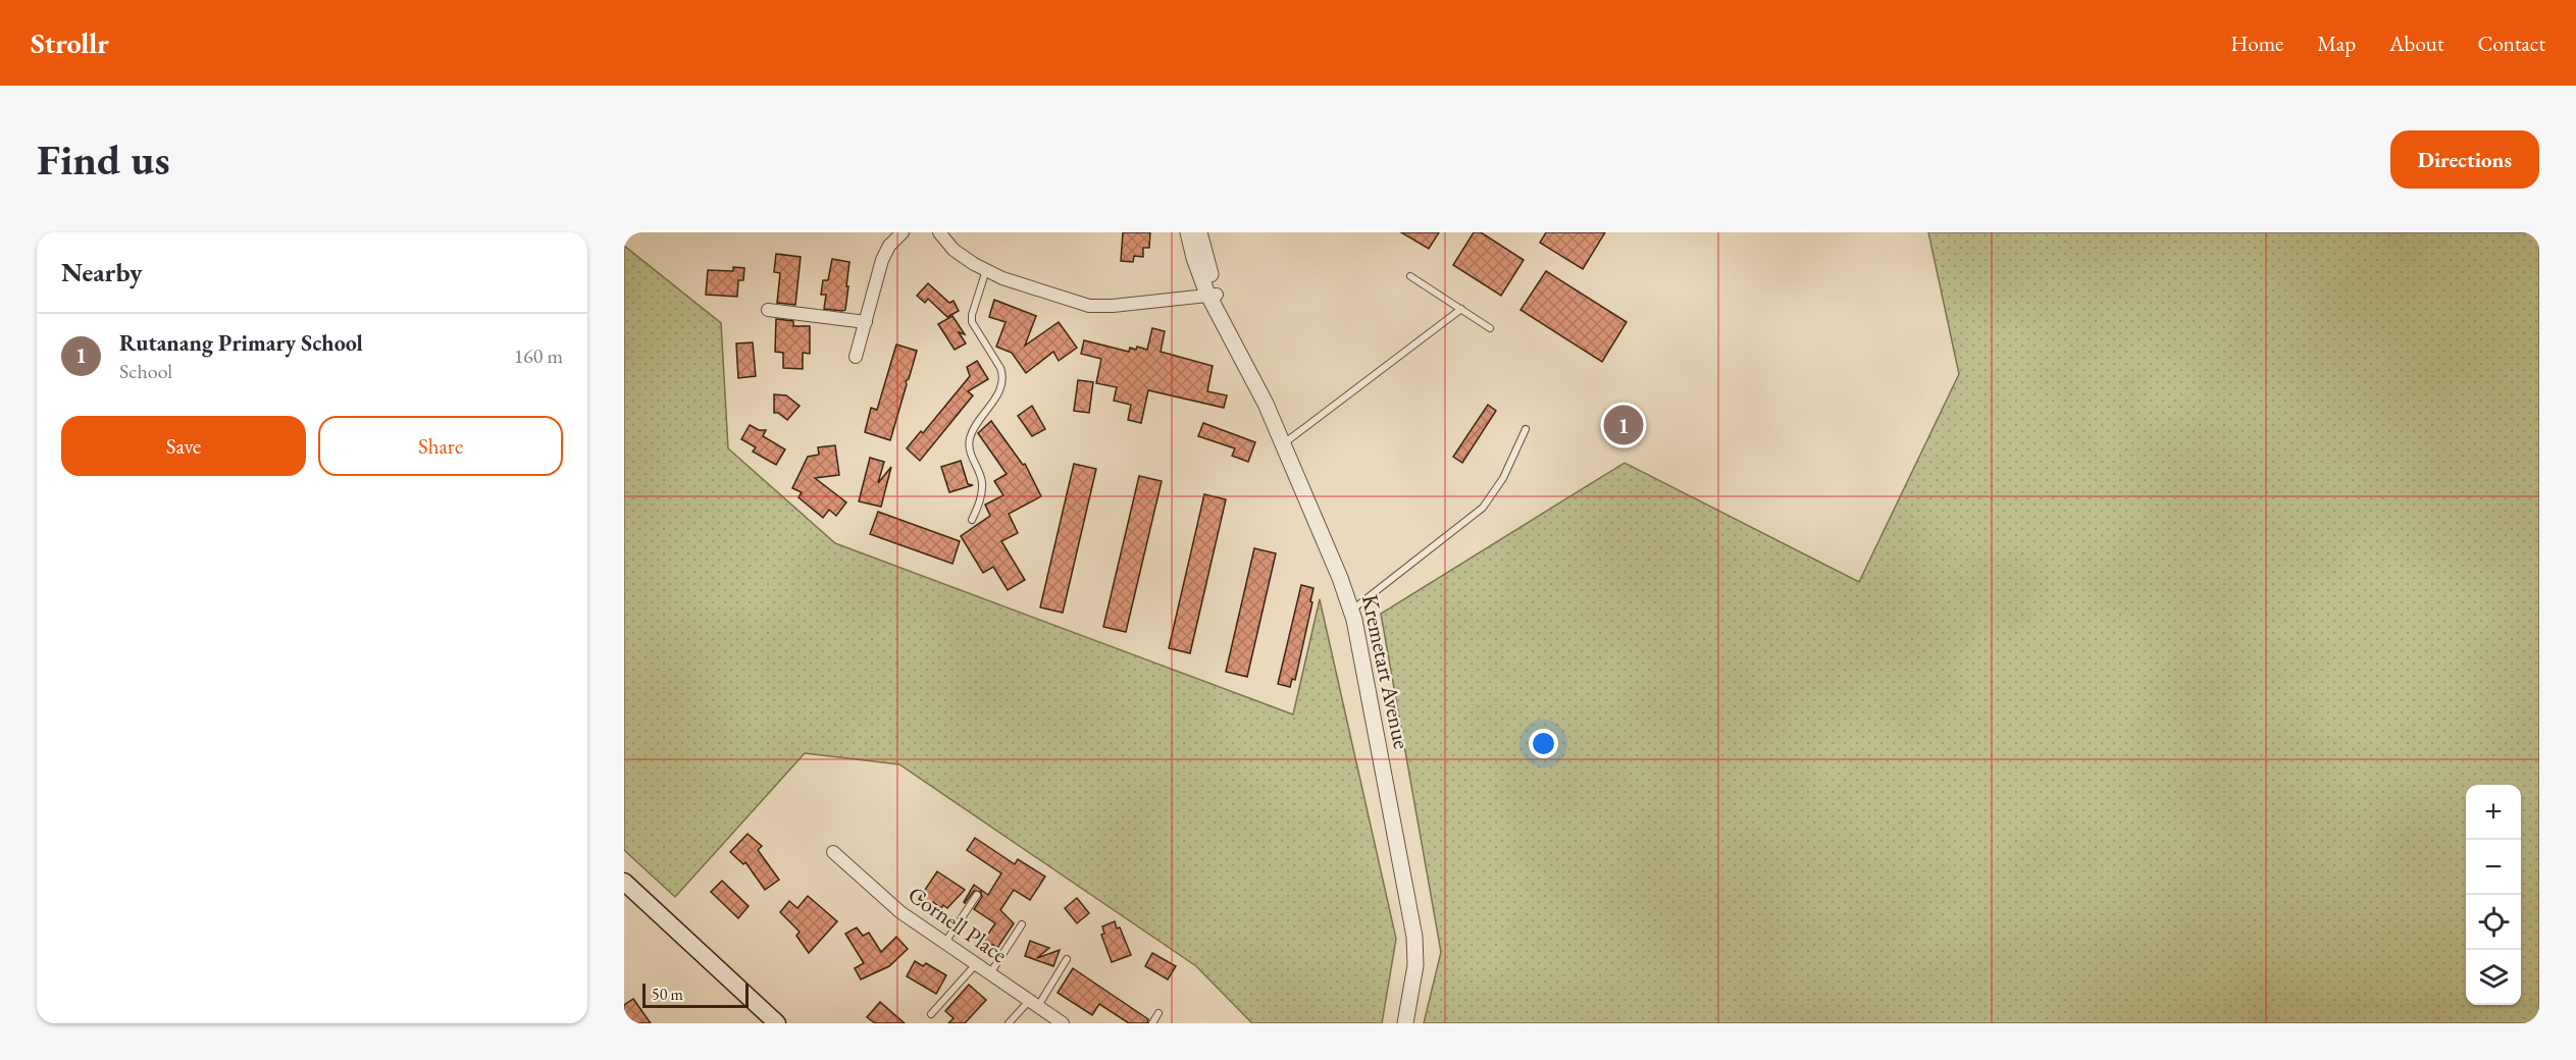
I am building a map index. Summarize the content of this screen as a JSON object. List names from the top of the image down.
{
  "streets": {
    "street": ["Kremetart Avenue", "Cornell Place"]
  },
  "scale_bar": "50 m",
  "page": {
    "header": "Strollr",
    "nav": [
      "Home",
      "Map",
      "About",
      "Contact"
    ],
    "buttons": [
      "Directions",
      ["Save", "Share"]
    ],
    "title": "Find us",
    "heading": "Nearby",
    "list": [
      {
        "mark": "1",
        "name": "Rutanang Primary School",
        "note": "School",
        "value": "160 m"
      }
    ],
    "pins": "1",
    "map_buttons": ["+", "−"],
    "scale": "50 m"
  }
}
